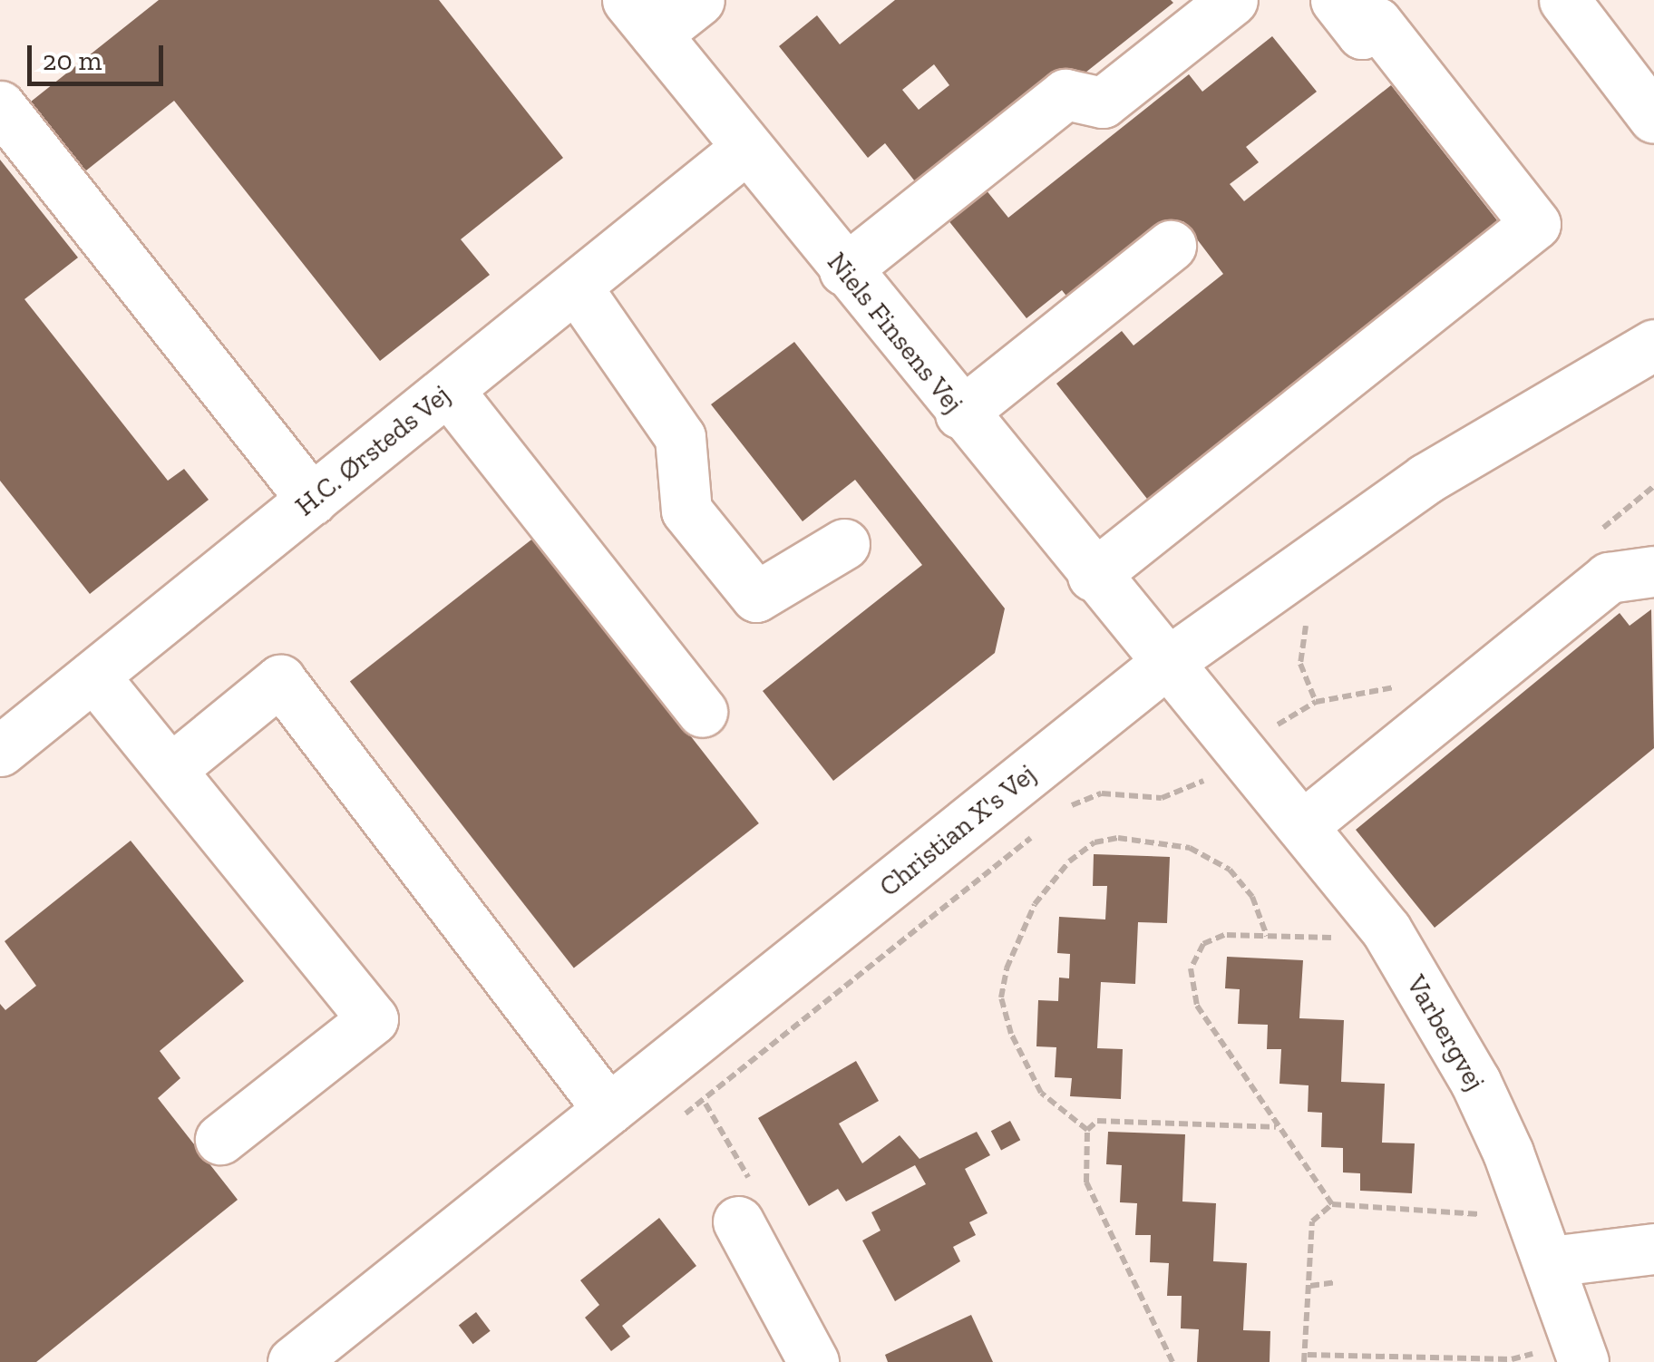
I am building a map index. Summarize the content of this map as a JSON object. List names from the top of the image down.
{
  "streets": {
    "street": [
      "Niels Finsens Vej",
      "H.C. Ørsteds Vej",
      "Christian X's Vej",
      "Varbergvej"
    ]
  },
  "crossings": [
    ["Niels Finsens Vej", "H.C. Ørsteds Vej"],
    ["Niels Finsens Vej", "Christian X's Vej"],
    ["Niels Finsens Vej", "Varbergvej"],
    ["Christian X's Vej", "Varbergvej"]
  ],
  "scale_bar": "20 m"
}
